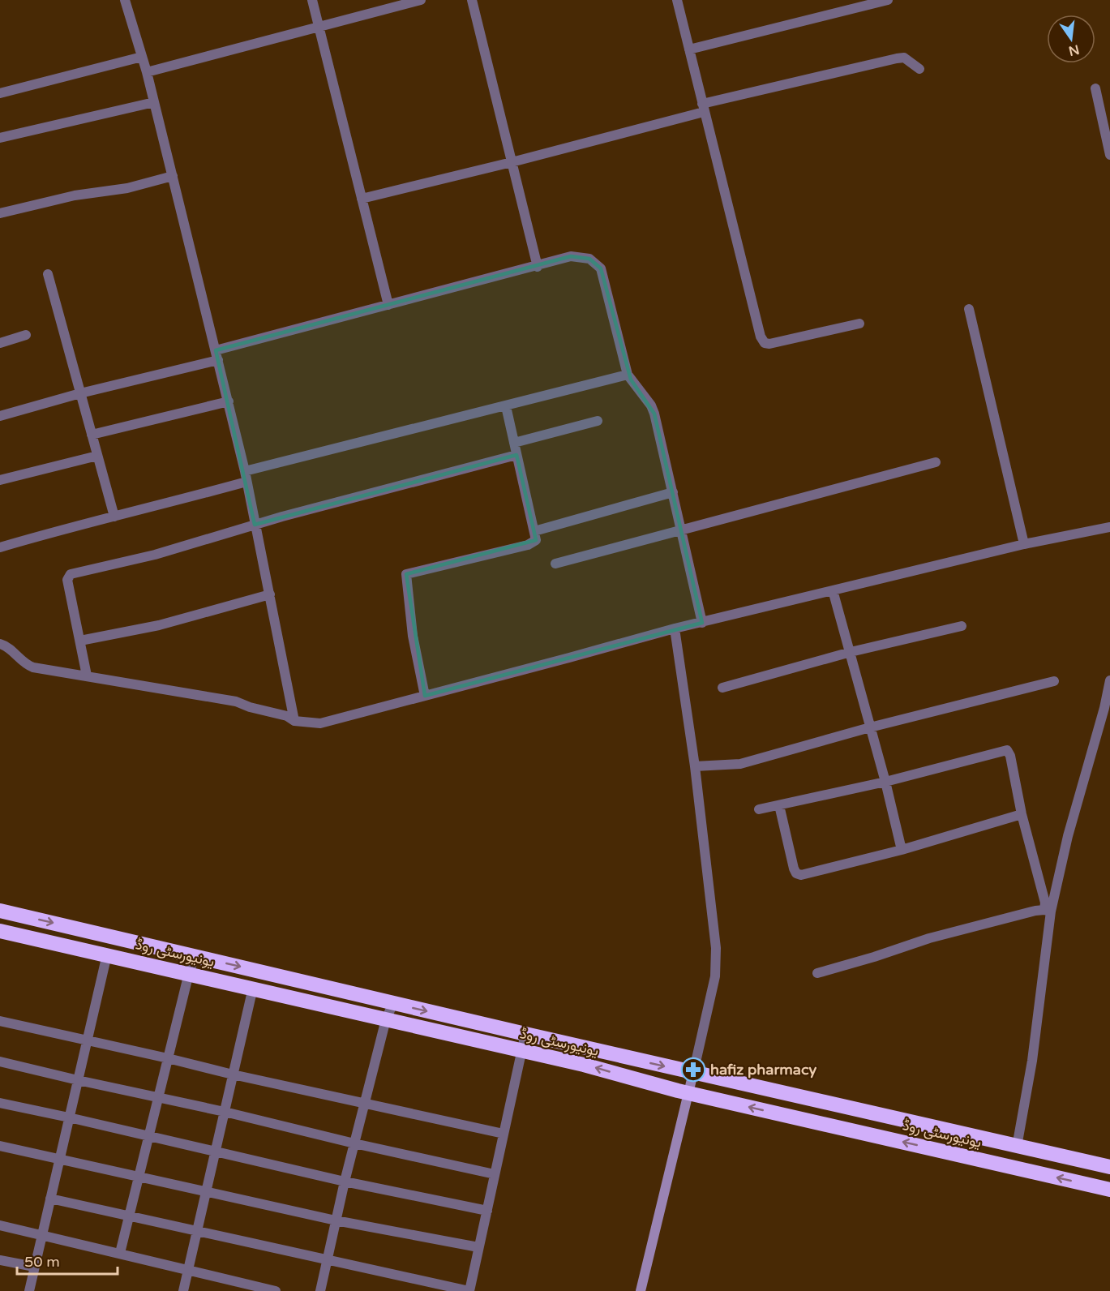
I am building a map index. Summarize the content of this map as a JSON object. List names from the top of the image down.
{
  "streets": {
    "highway": ["یونیورسٹی روڈ"]
  },
  "places": {
    "pharmacy": ["hafiz pharmacy"]
  },
  "scale_bar": "50 m",
  "north": "bottom"
}
